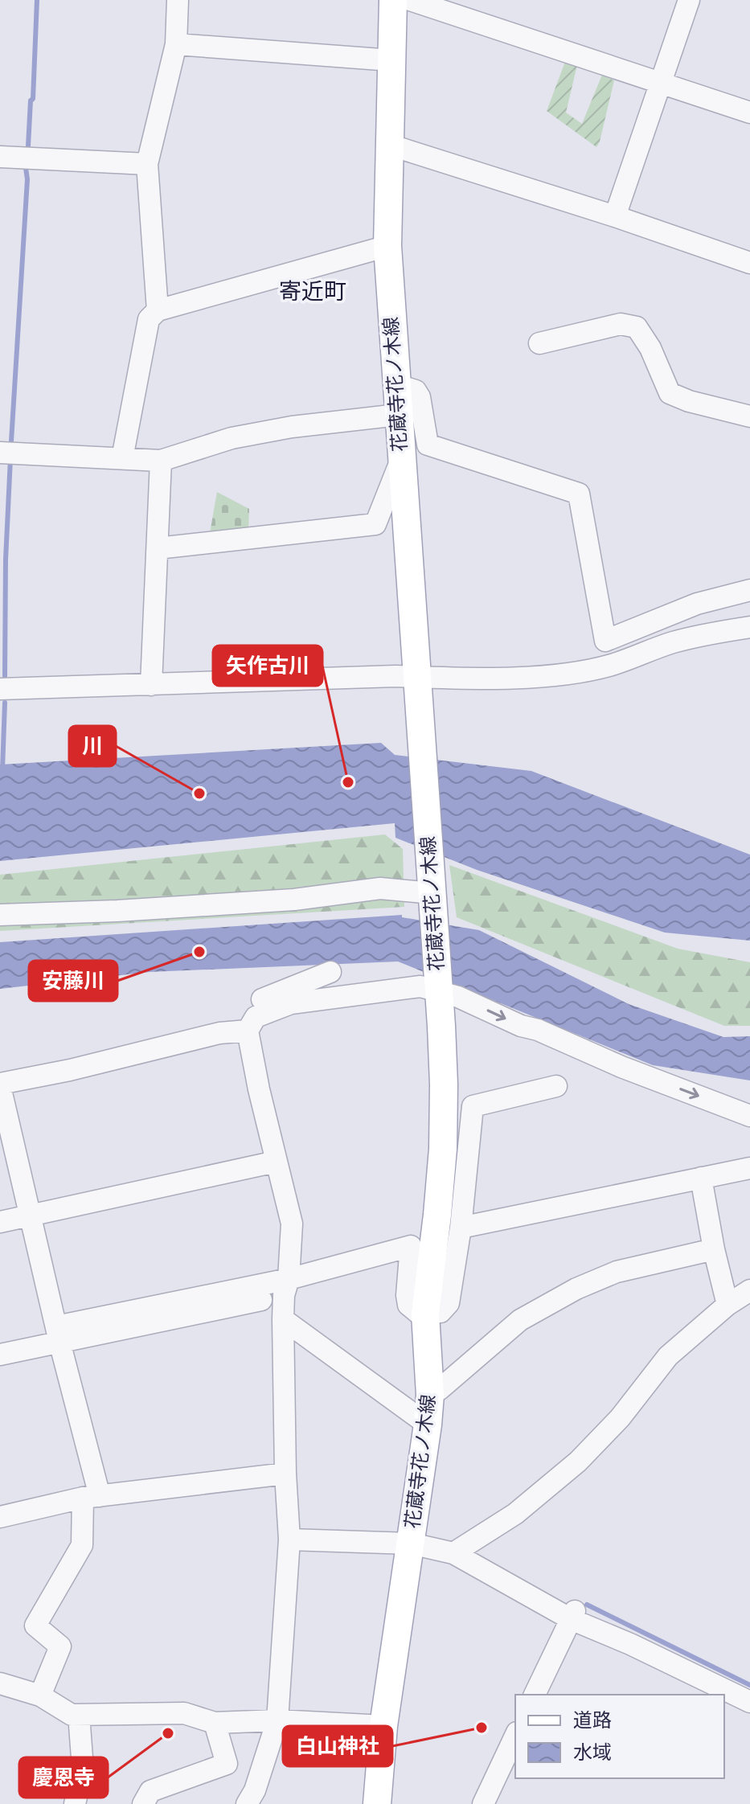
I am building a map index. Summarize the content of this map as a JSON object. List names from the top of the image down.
{
  "streets": {
    "main road": ["花蔵寺花ノ木線"]
  },
  "districts": ["寄近町"],
  "places": [
    "矢作古川",
    "川",
    "安藤川",
    "白山神社",
    "慶恩寺"
  ],
  "legend": ["道路", "水域"]
}
